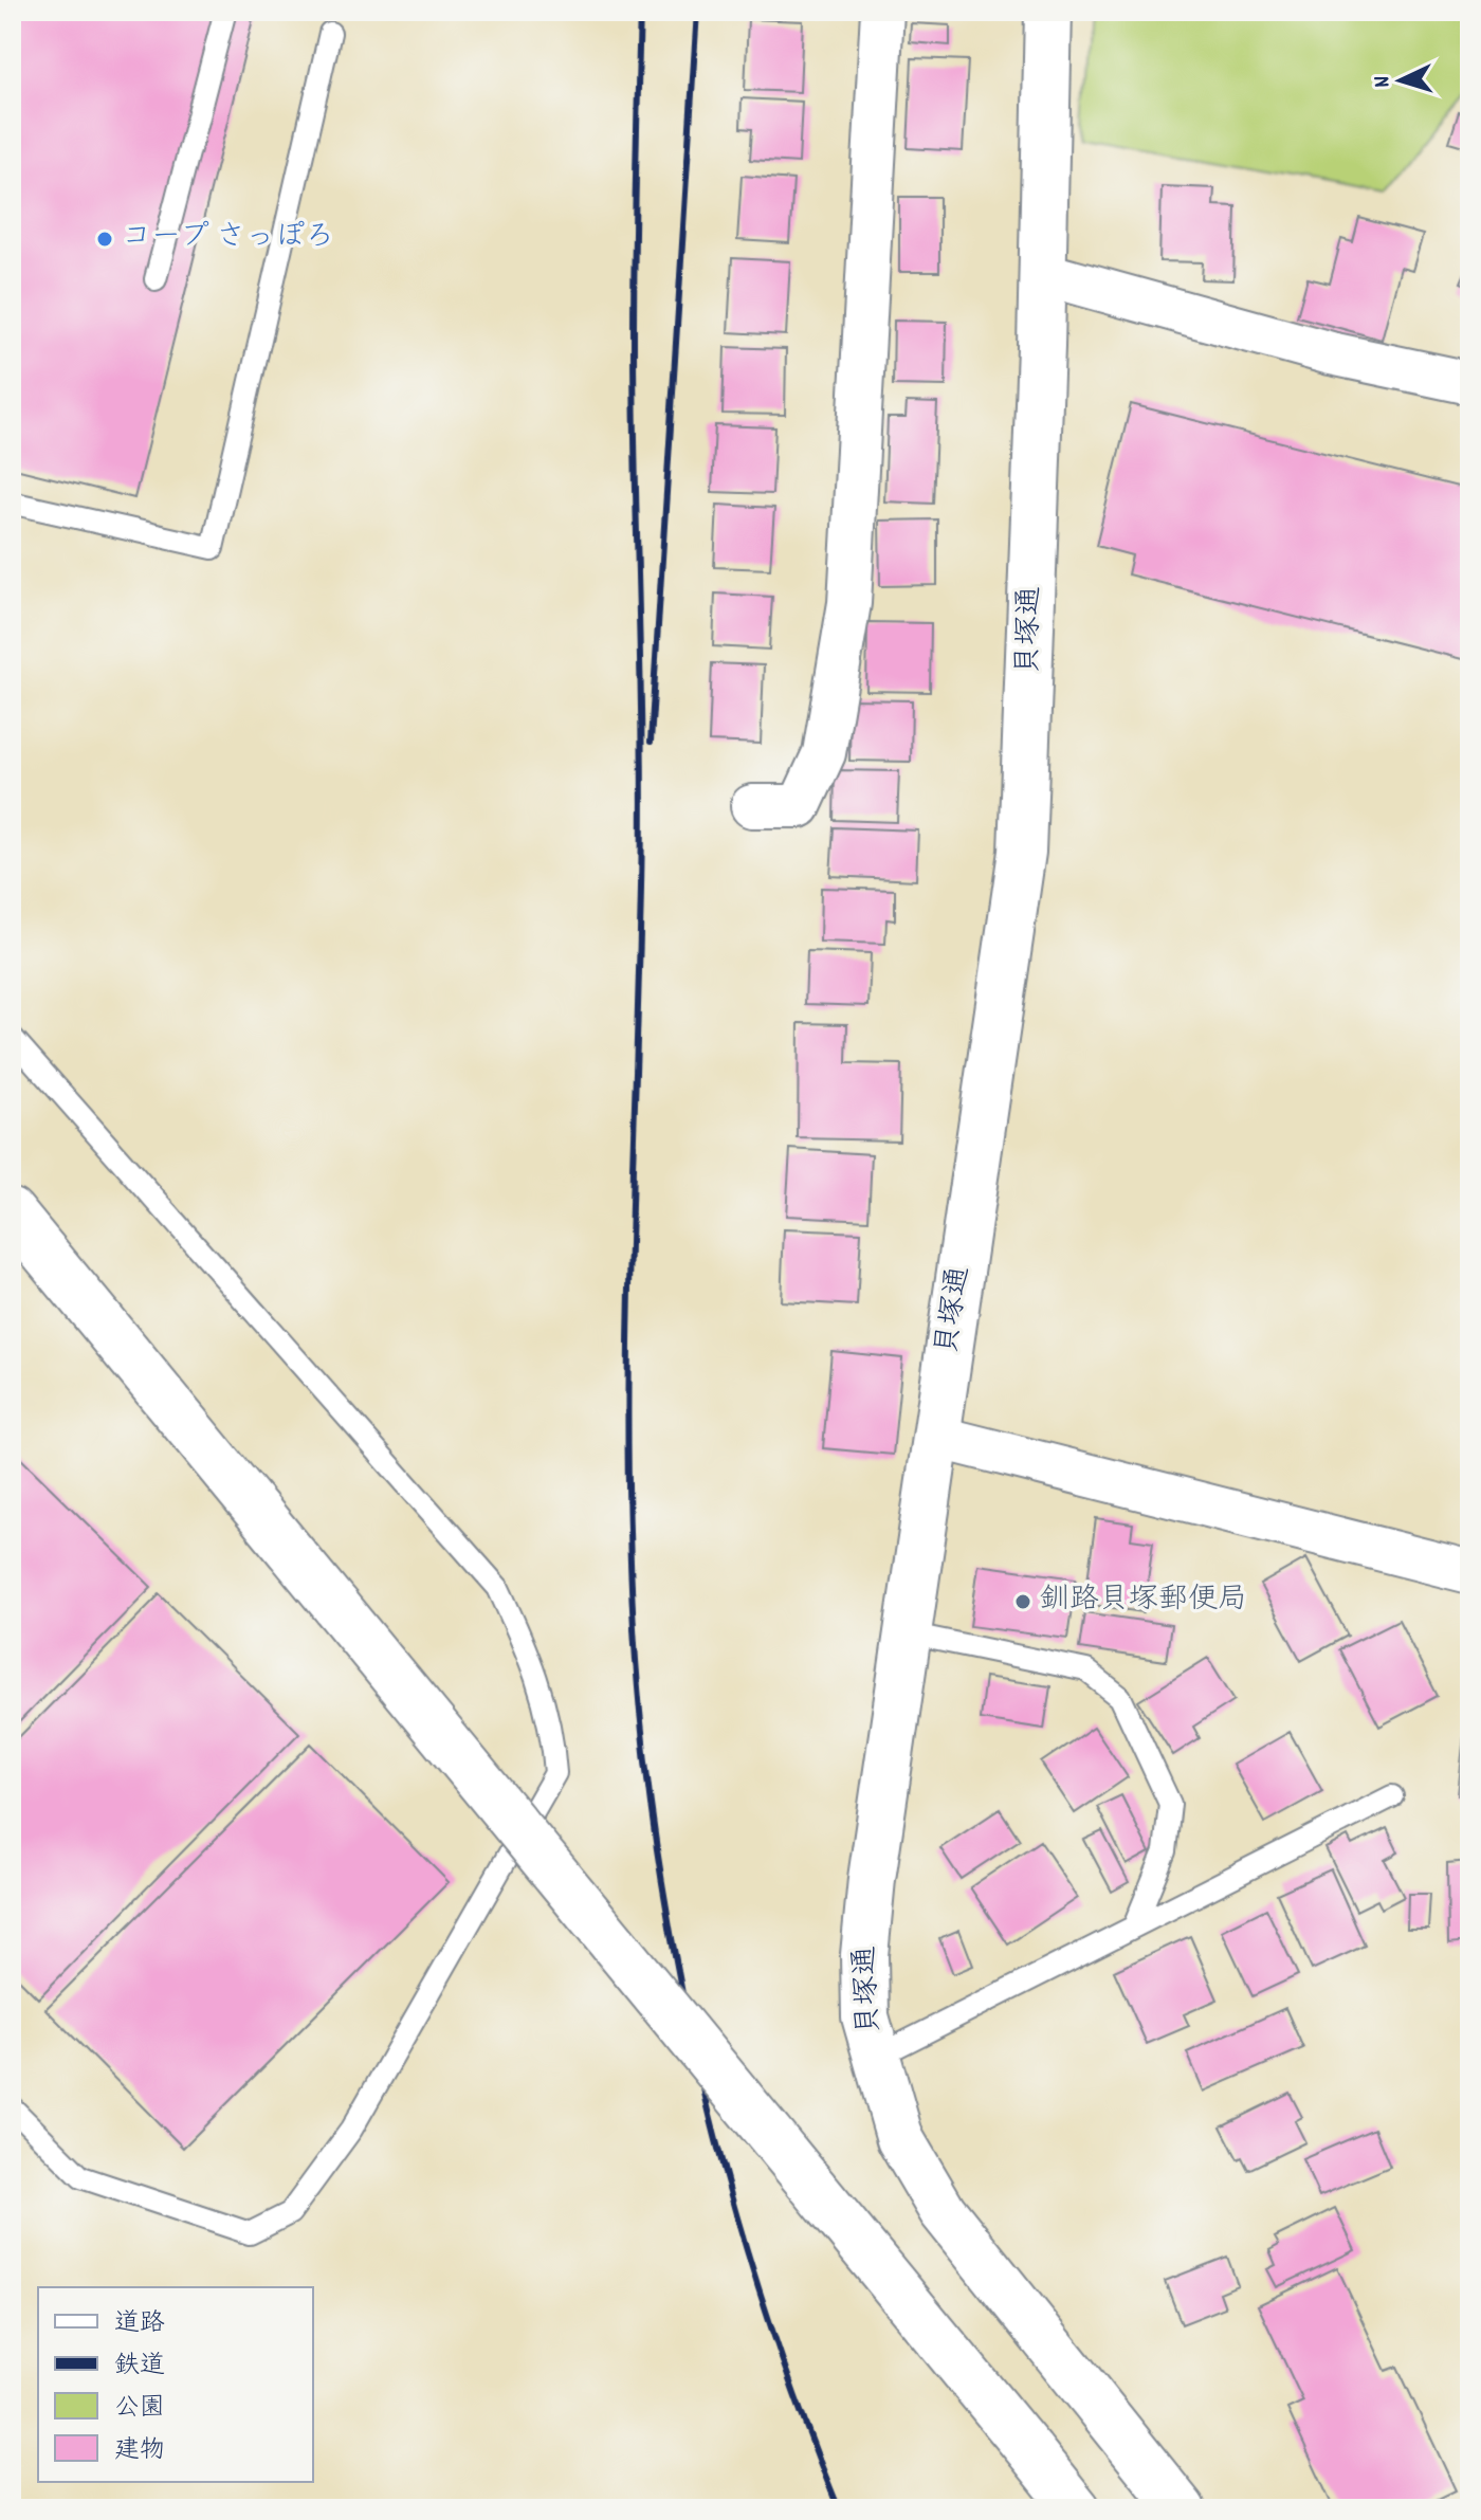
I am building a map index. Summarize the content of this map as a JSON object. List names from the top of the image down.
{
  "streets": {
    "street": ["貝塚通"]
  },
  "places": ["コープ さっぽろ", "釧路貝塚郵便局"],
  "legend": [
    "道路",
    "鉄道",
    "公園",
    "建物"
  ],
  "north": "left"
}
